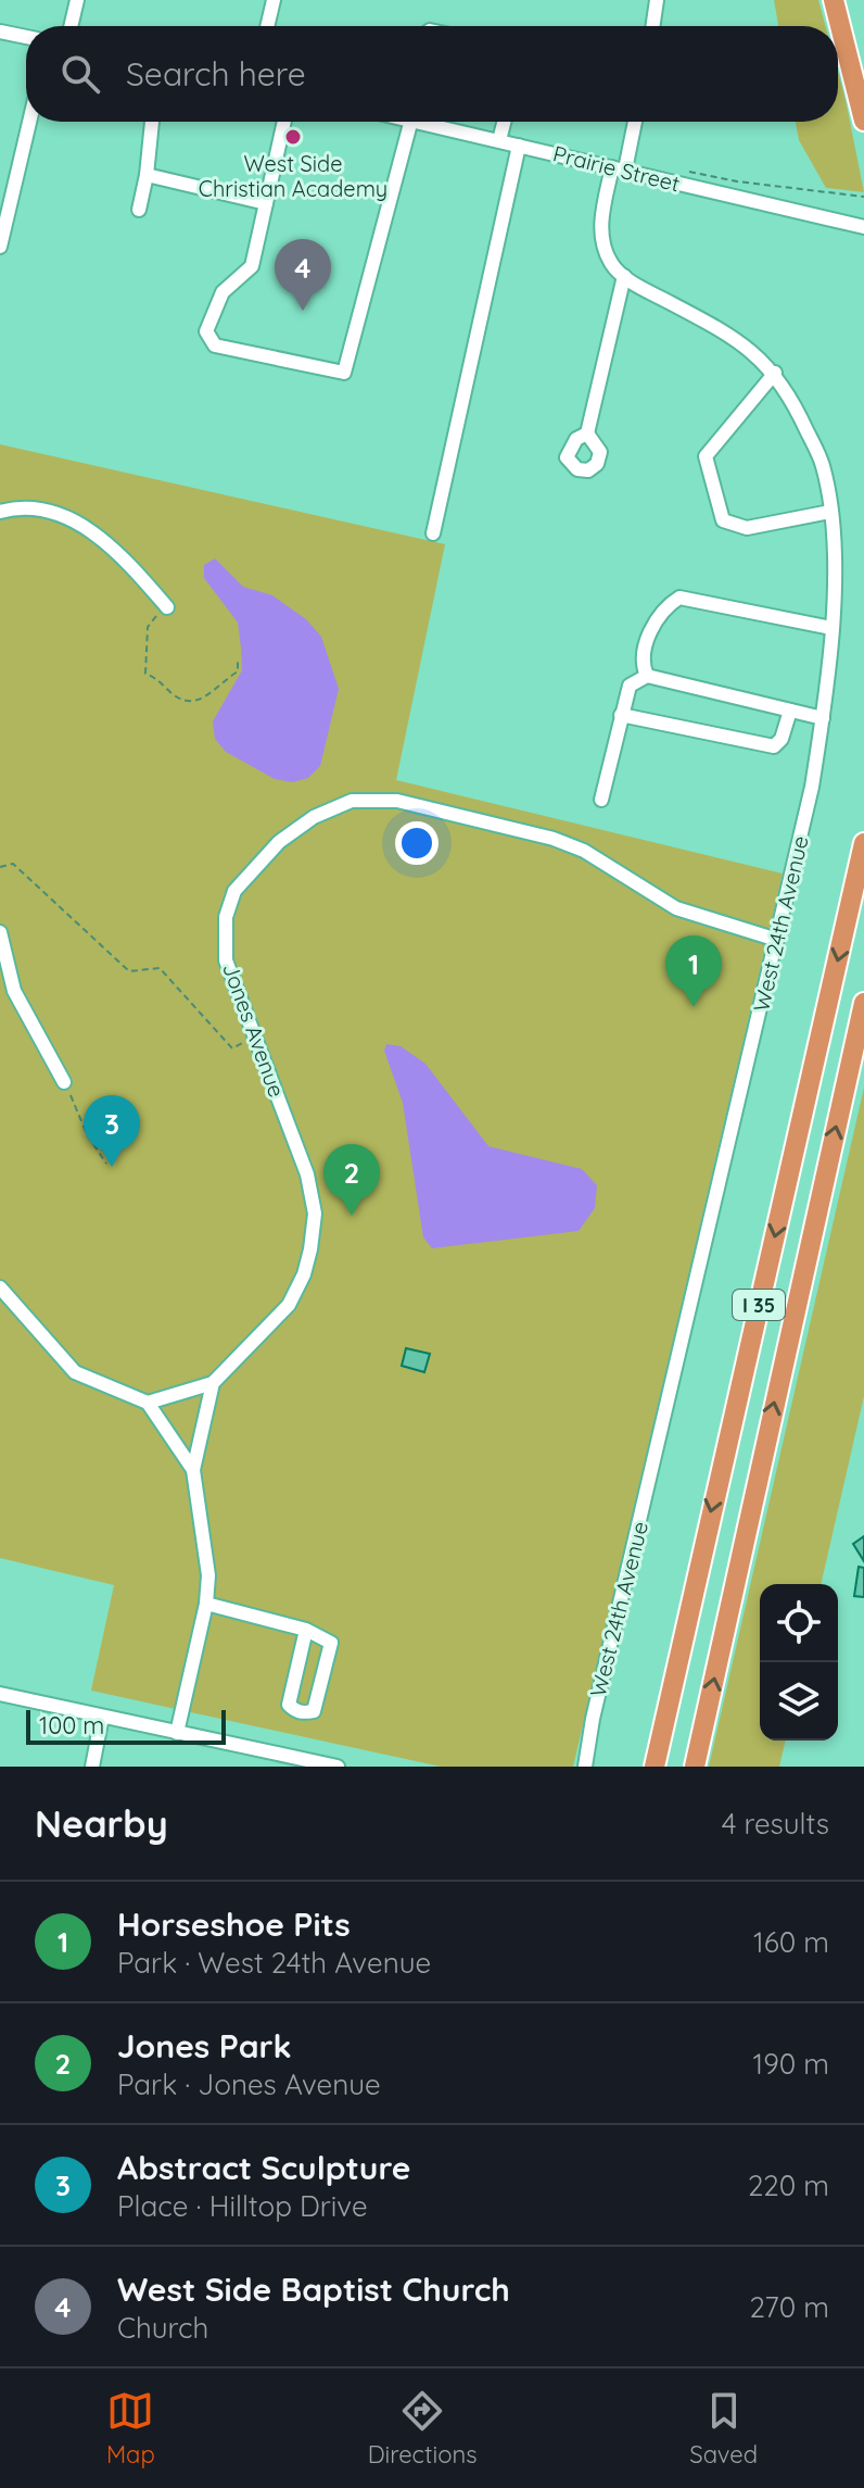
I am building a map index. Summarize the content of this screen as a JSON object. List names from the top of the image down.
{
  "streets": {
    "highway": ["I 35"],
    "street": ["Prairie Street", "West 24th Avenue", "Jones Avenue"]
  },
  "crossings": [
    ["West 24th Avenue", "Jones Avenue"]
  ],
  "places": ["West Side Christian Academy"],
  "scale_bar": "100 m",
  "page": {
    "search": "Search here",
    "pins": [
      "4",
      "1",
      "3",
      "2"
    ],
    "scale": "100 m",
    "heading": ["Nearby", "4 results"],
    "list": [
      {
        "mark": "1",
        "name": "Horseshoe Pits",
        "note": "Park · West 24th Avenue",
        "value": "160 m"
      },
      {
        "mark": "2",
        "name": "Jones Park",
        "note": "Park · Jones Avenue",
        "value": "190 m"
      },
      {
        "mark": "3",
        "name": "Abstract Sculpture",
        "note": "Place · Hilltop Drive",
        "value": "220 m"
      },
      {
        "mark": "4",
        "name": "West Side Baptist Church",
        "note": "Church",
        "value": "270 m"
      }
    ],
    "nav": ["Map", "Directions", "Saved"]
  }
}
